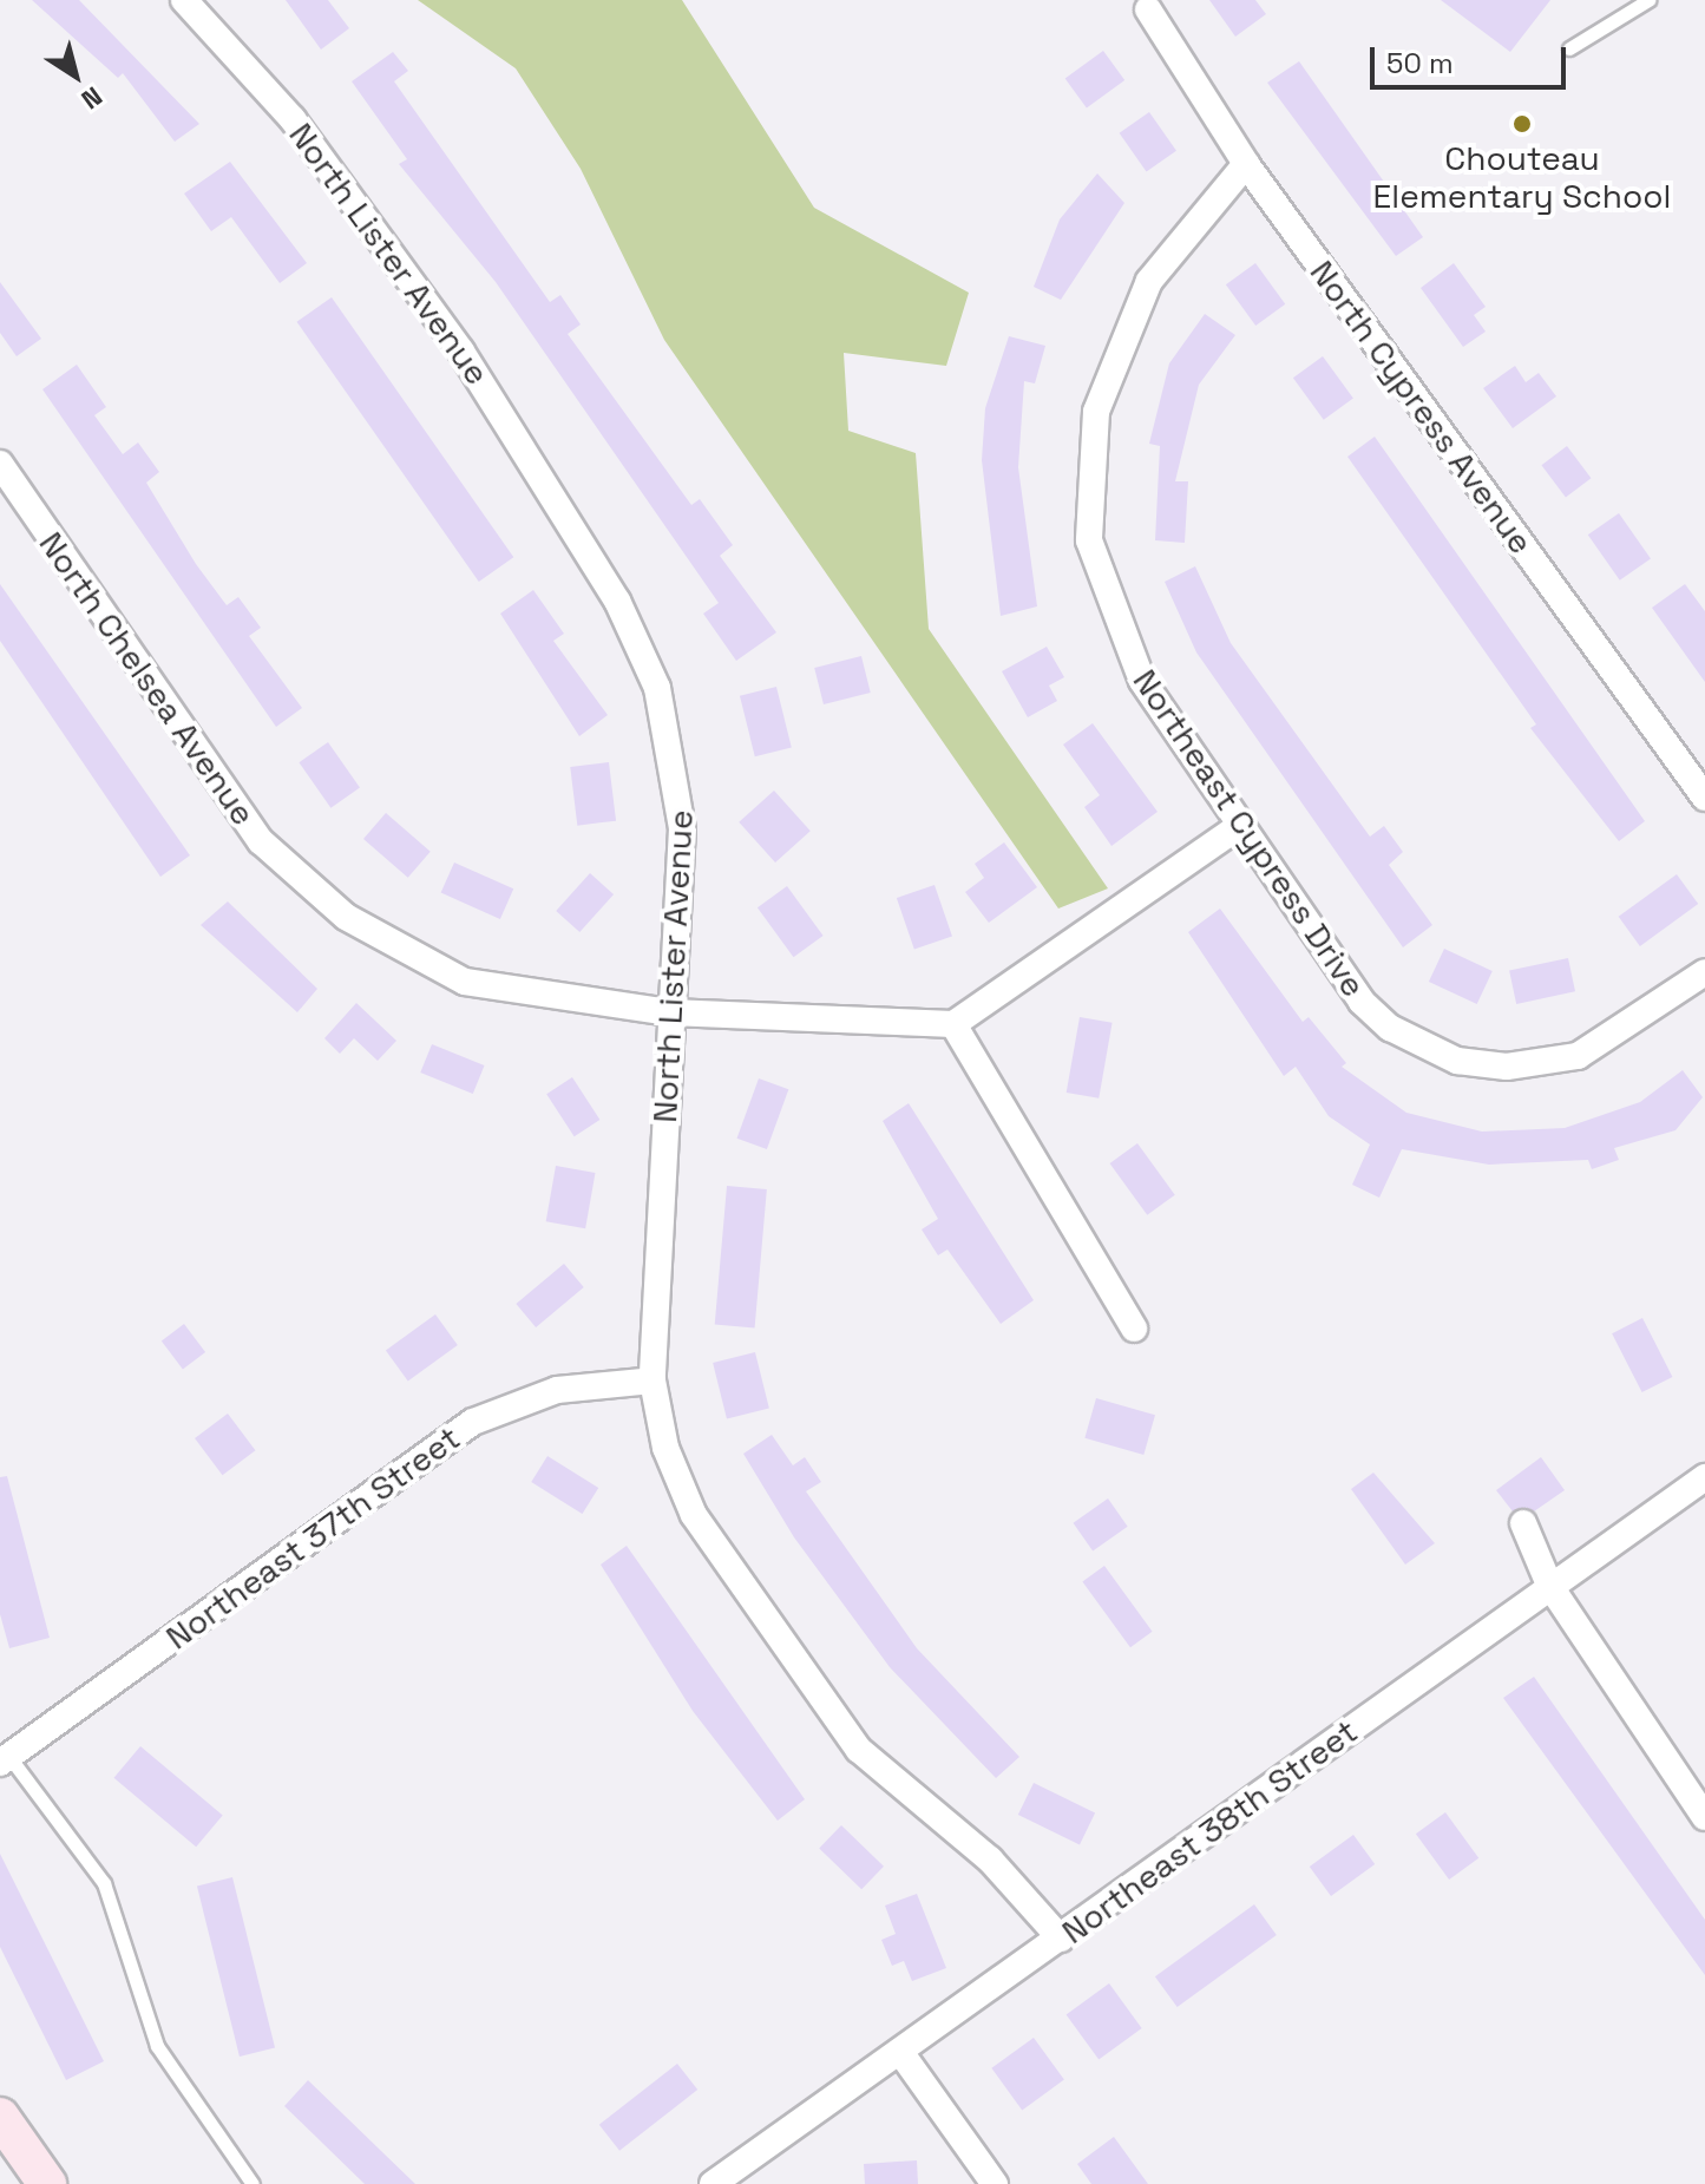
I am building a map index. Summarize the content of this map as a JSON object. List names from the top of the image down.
{
  "streets": {
    "street": [
      "North Lister Avenue",
      "North Cypress Avenue",
      "North Chelsea Avenue",
      "Northeast Cypress Drive",
      "Northeast 37th Street",
      "Northeast 38th Street"
    ]
  },
  "crossings": [
    ["North Lister Avenue", "North Chelsea Avenue"],
    ["North Lister Avenue", "Northeast 37th Street"],
    ["North Lister Avenue", "Northeast 38th Street"],
    ["North Cypress Avenue", "Northeast Cypress Drive"]
  ],
  "places": ["Chouteau Elementary School"],
  "scale_bar": "50 m",
  "north": "bottom right"
}
